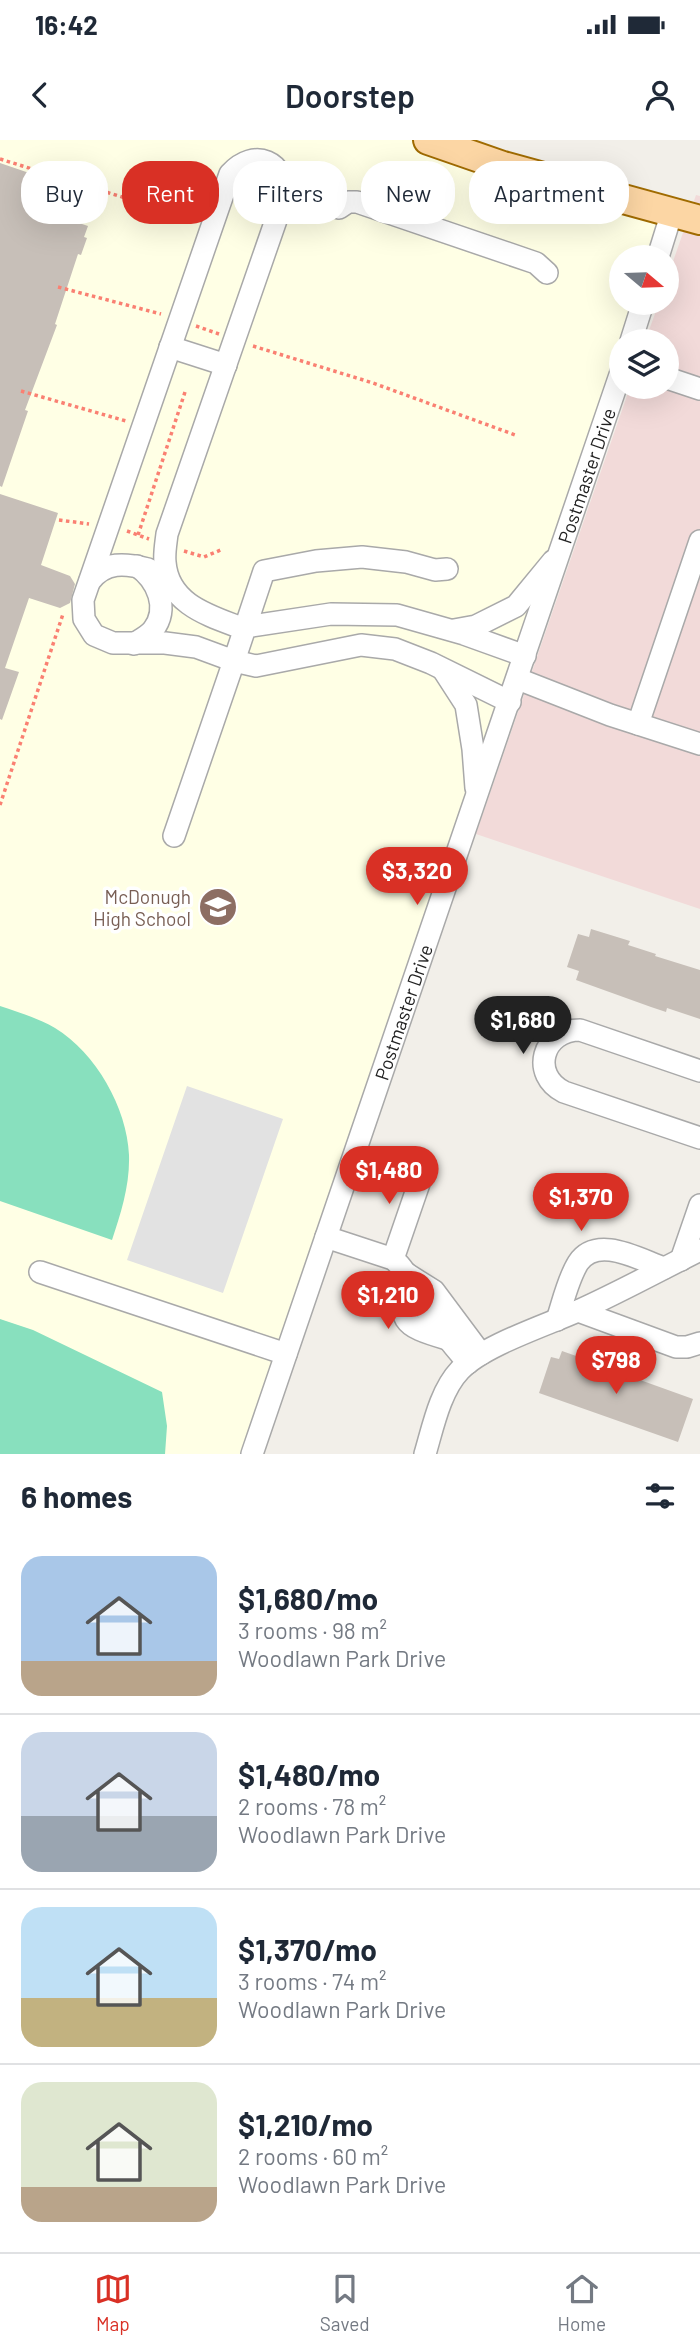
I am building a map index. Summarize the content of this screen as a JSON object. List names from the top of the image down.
{
  "streets": {
    "street": ["Postmaster Drive"]
  },
  "places": {
    "school or university": ["McDonugh High School"]
  },
  "north": "right",
  "page": {
    "status": "16:42",
    "header": "Doorstep",
    "chip": [
      "Buy",
      "Rent",
      "Filters",
      "New",
      "Apartment"
    ],
    "price": [
      "$3,320",
      "$1,680",
      "$1,480",
      "$1,370",
      "$1,210",
      "$798"
    ],
    "heading": "6 homes",
    "list": [
      {
        "name": "$1,680/mo",
        "note": "3 rooms · 98 m² · Woodlawn Park Drive"
      },
      {
        "name": "$1,480/mo",
        "note": "2 rooms · 78 m² · Woodlawn Park Drive"
      },
      {
        "name": "$1,370/mo",
        "note": "3 rooms · 74 m² · Woodlawn Park Drive"
      },
      {
        "name": "$1,210/mo",
        "note": "2 rooms · 60 m² · Woodlawn Park Drive"
      }
    ],
    "tabs": ["Map", "Saved", "Home"]
  }
}
